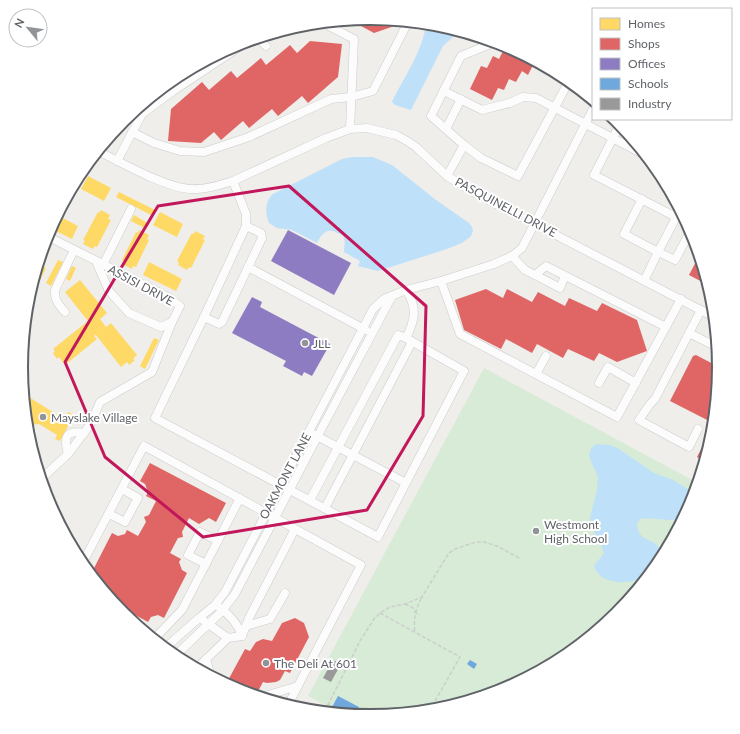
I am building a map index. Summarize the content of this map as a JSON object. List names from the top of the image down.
{
  "streets": {
    "street": ["PASQUINELLI DRIVE", "ASSISI DRIVE", "OAKMONT LANE"]
  },
  "crossings": [
    ["PASQUINELLI DRIVE", "OAKMONT LANE"]
  ],
  "places": [
    "JLL",
    "Mayslake Village",
    "Westmont High School",
    "The Deli At 601"
  ],
  "legend": [
    "Homes",
    "Shops",
    "Offices",
    "Schools",
    "Industry"
  ],
  "north": "top left"
}
